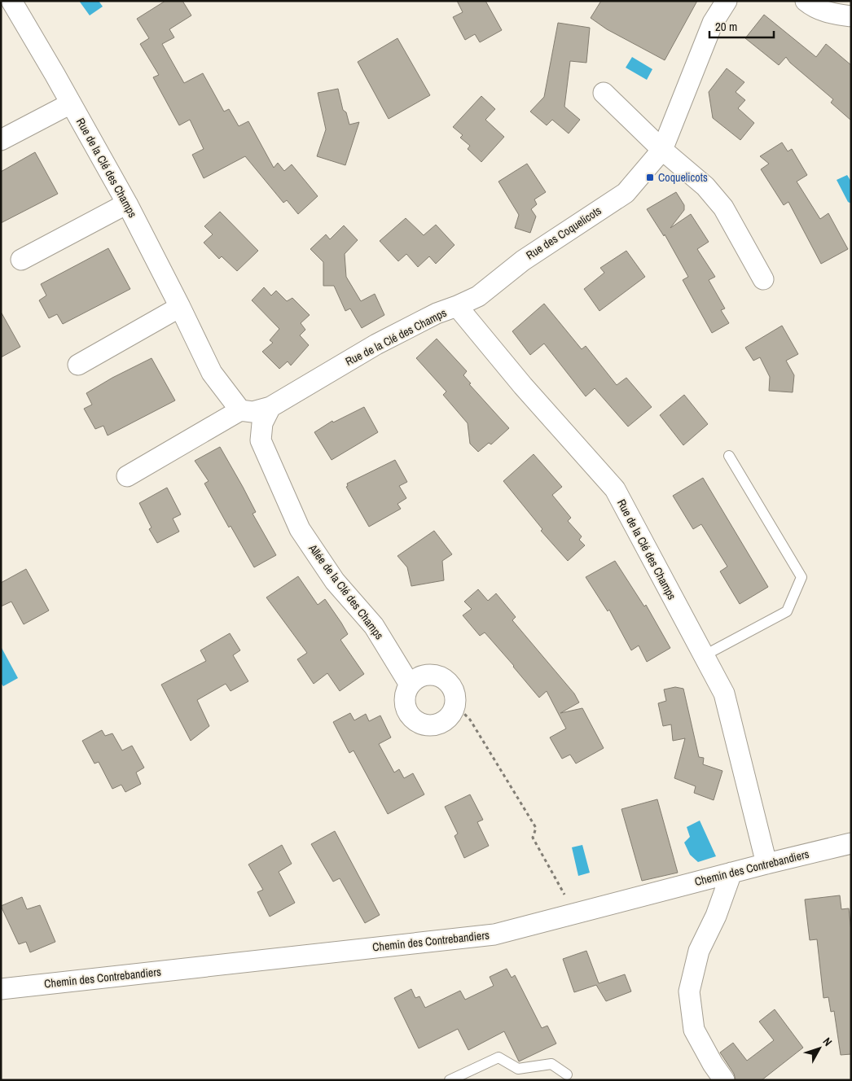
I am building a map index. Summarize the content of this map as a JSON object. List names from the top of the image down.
{
  "streets": {
    "street": [
      "Rue de la Clé des Champs",
      "Rue des Coquelicots",
      "Allée de la Clé des Champs",
      "Chemin des Contrebandiers"
    ]
  },
  "crossings": [
    ["Rue de la Clé des Champs", "Rue des Coquelicots"],
    ["Rue de la Clé des Champs", "Allée de la Clé des Champs"],
    ["Rue de la Clé des Champs", "Chemin des Contrebandiers"]
  ],
  "places": {
    "transit": ["Coquelicots"]
  },
  "scale_bar": "20 m",
  "north": "top right"
}
